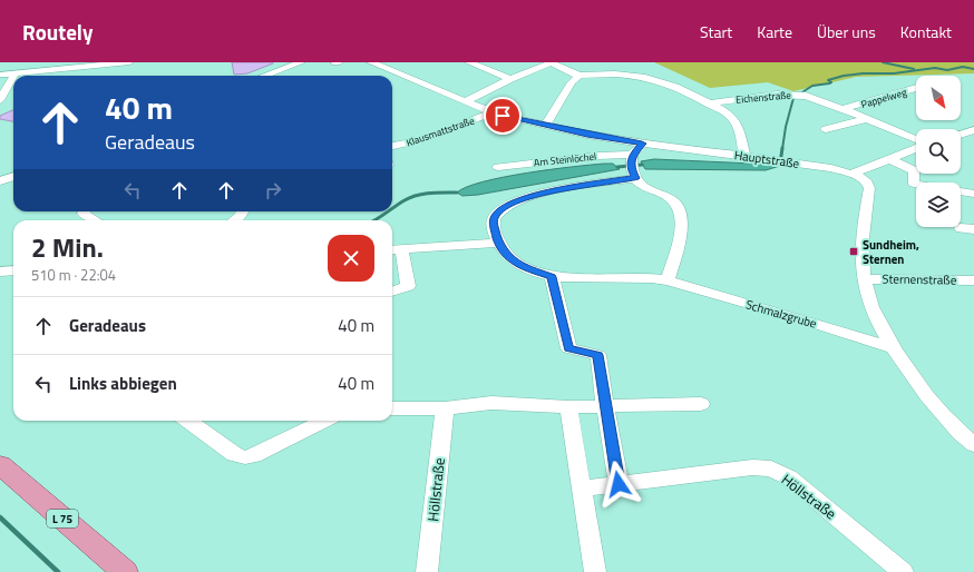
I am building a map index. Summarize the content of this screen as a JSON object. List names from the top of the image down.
{
  "streets": {
    "main road": ["L 75"],
    "street": [
      "Eichenstraße",
      "Pappelweg",
      "Klausmattstraße",
      "Am Steinlöchel",
      "Hauptstraße",
      "Sternenstraße",
      "Schmalzgrube",
      "Höllstraße"
    ]
  },
  "crossings": [
    ["Eichenstraße", "Pappelweg"],
    ["Klausmattstraße", "Hauptstraße"],
    ["Hauptstraße", "Sternenstraße"],
    ["Hauptstraße", "Schmalzgrube"]
  ],
  "places": {
    "transit": ["Sundheim, Sternen"]
  },
  "north": "bottom right",
  "page": {
    "header": "Routely",
    "nav": [
      "Start",
      "Karte",
      "Über uns",
      "Kontakt"
    ],
    "turn": ["40 m", "Geradeaus"],
    "heading": ["2 Min.", "510 m · 22:04"],
    "list": [
      {
        "name": "Geradeaus",
        "value": "40 m"
      },
      {
        "name": "Links abbiegen",
        "value": "40 m"
      }
    ]
  }
}
